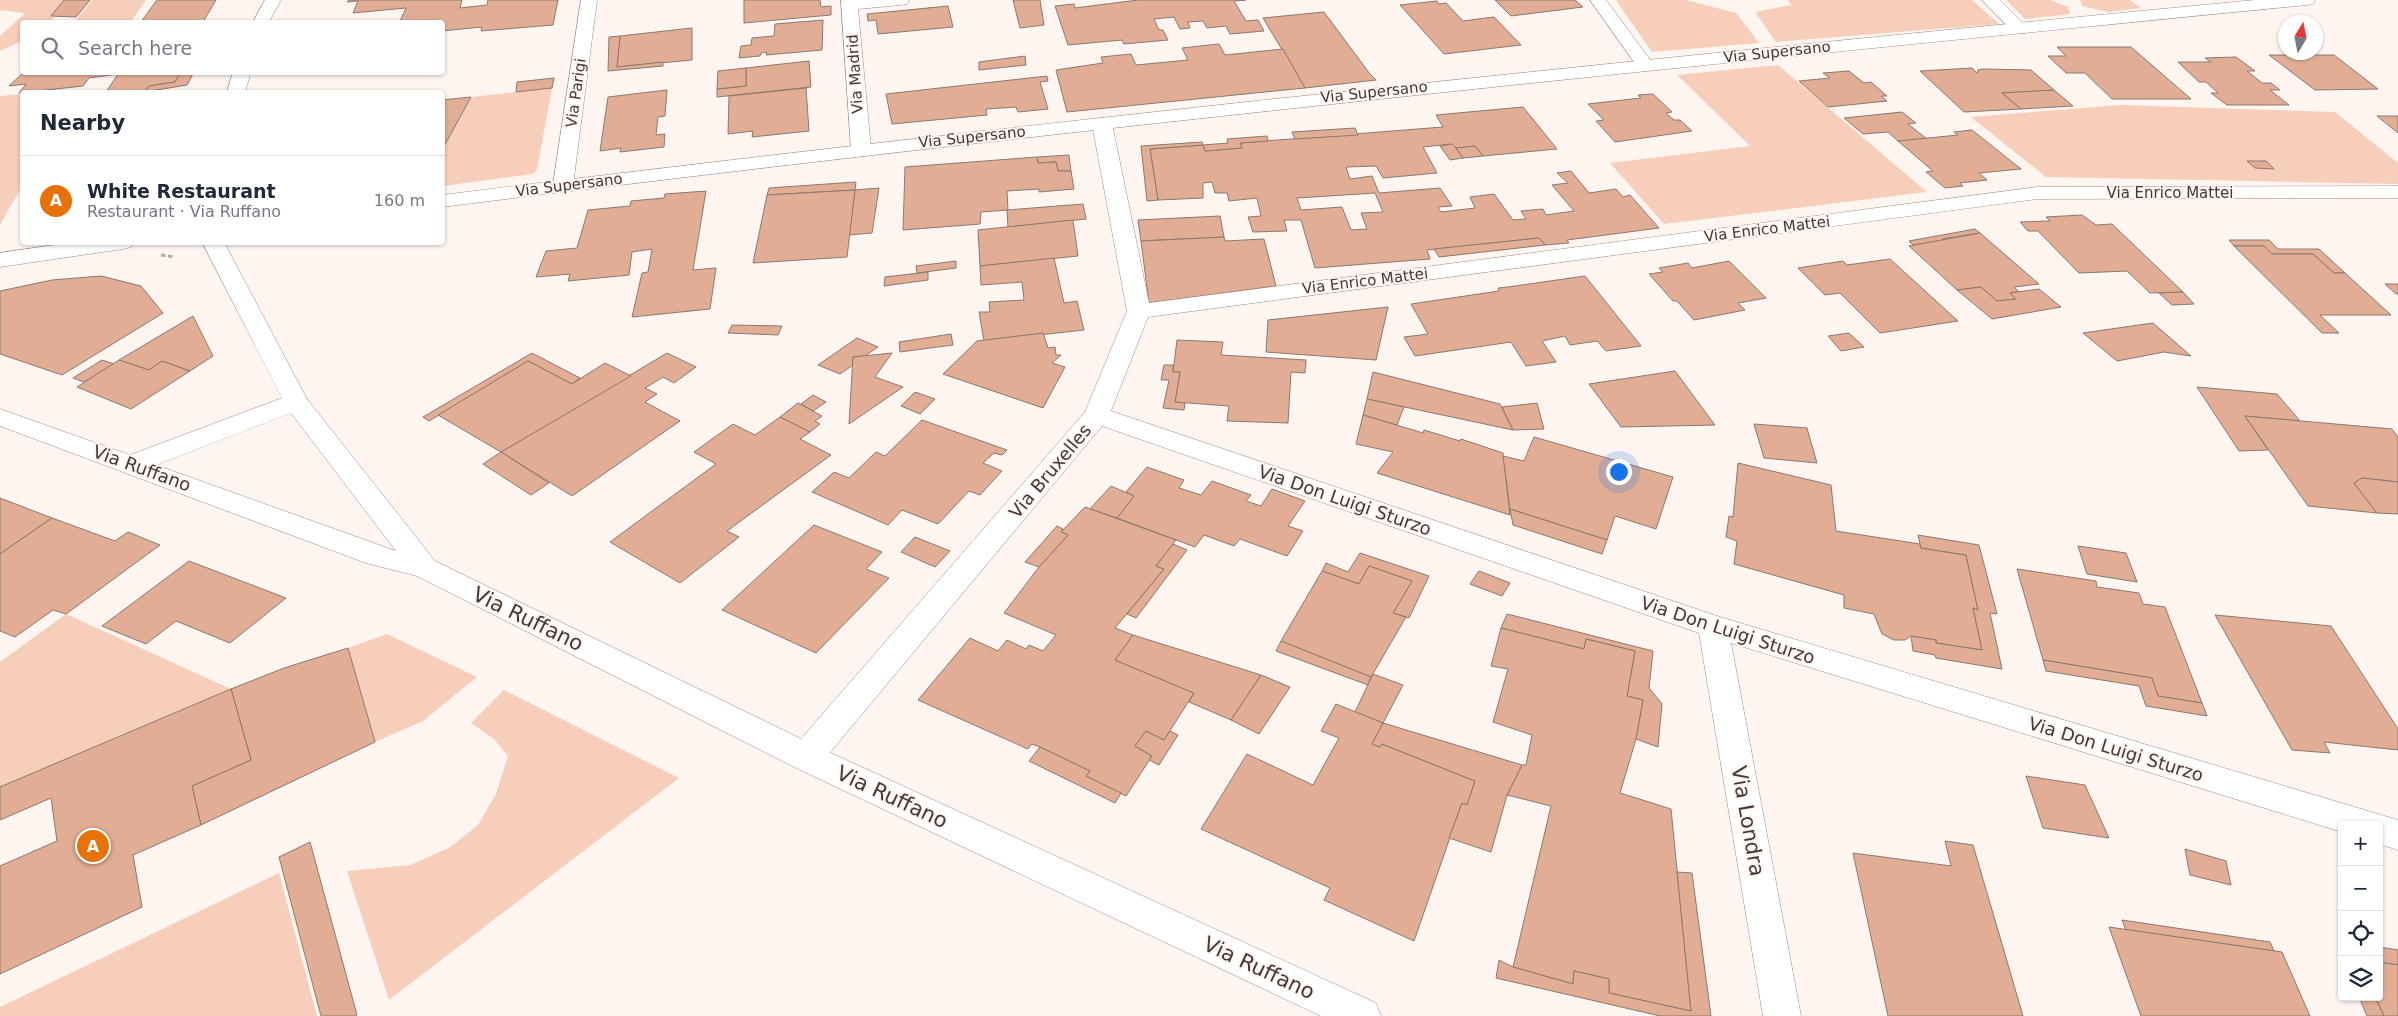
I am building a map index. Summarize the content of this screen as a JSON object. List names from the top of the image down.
{
  "streets": {
    "street": [
      "Via Supersano",
      "Via Madrid",
      "Via Parigi",
      "Via Enrico Mattei",
      "Via Ruffano",
      "Via Bruxelles",
      "Via Don Luigi Sturzo",
      "Via Londra"
    ]
  },
  "crossings": [
    ["Via Supersano", "Via Madrid"],
    ["Via Supersano", "Via Parigi"],
    ["Via Enrico Mattei", "Via Bruxelles"],
    ["Via Ruffano", "Via Bruxelles"],
    ["Via Bruxelles", "Via Don Luigi Sturzo"],
    ["Via Don Luigi Sturzo", "Via Londra"]
  ],
  "north": "top",
  "page": {
    "search": "Search here",
    "heading": "Nearby",
    "list": [
      {
        "mark": "A",
        "name": "White Restaurant",
        "note": "Restaurant · Via Ruffano",
        "value": "160 m"
      }
    ],
    "map_buttons": ["+", "−"],
    "pins": "A"
  }
}
